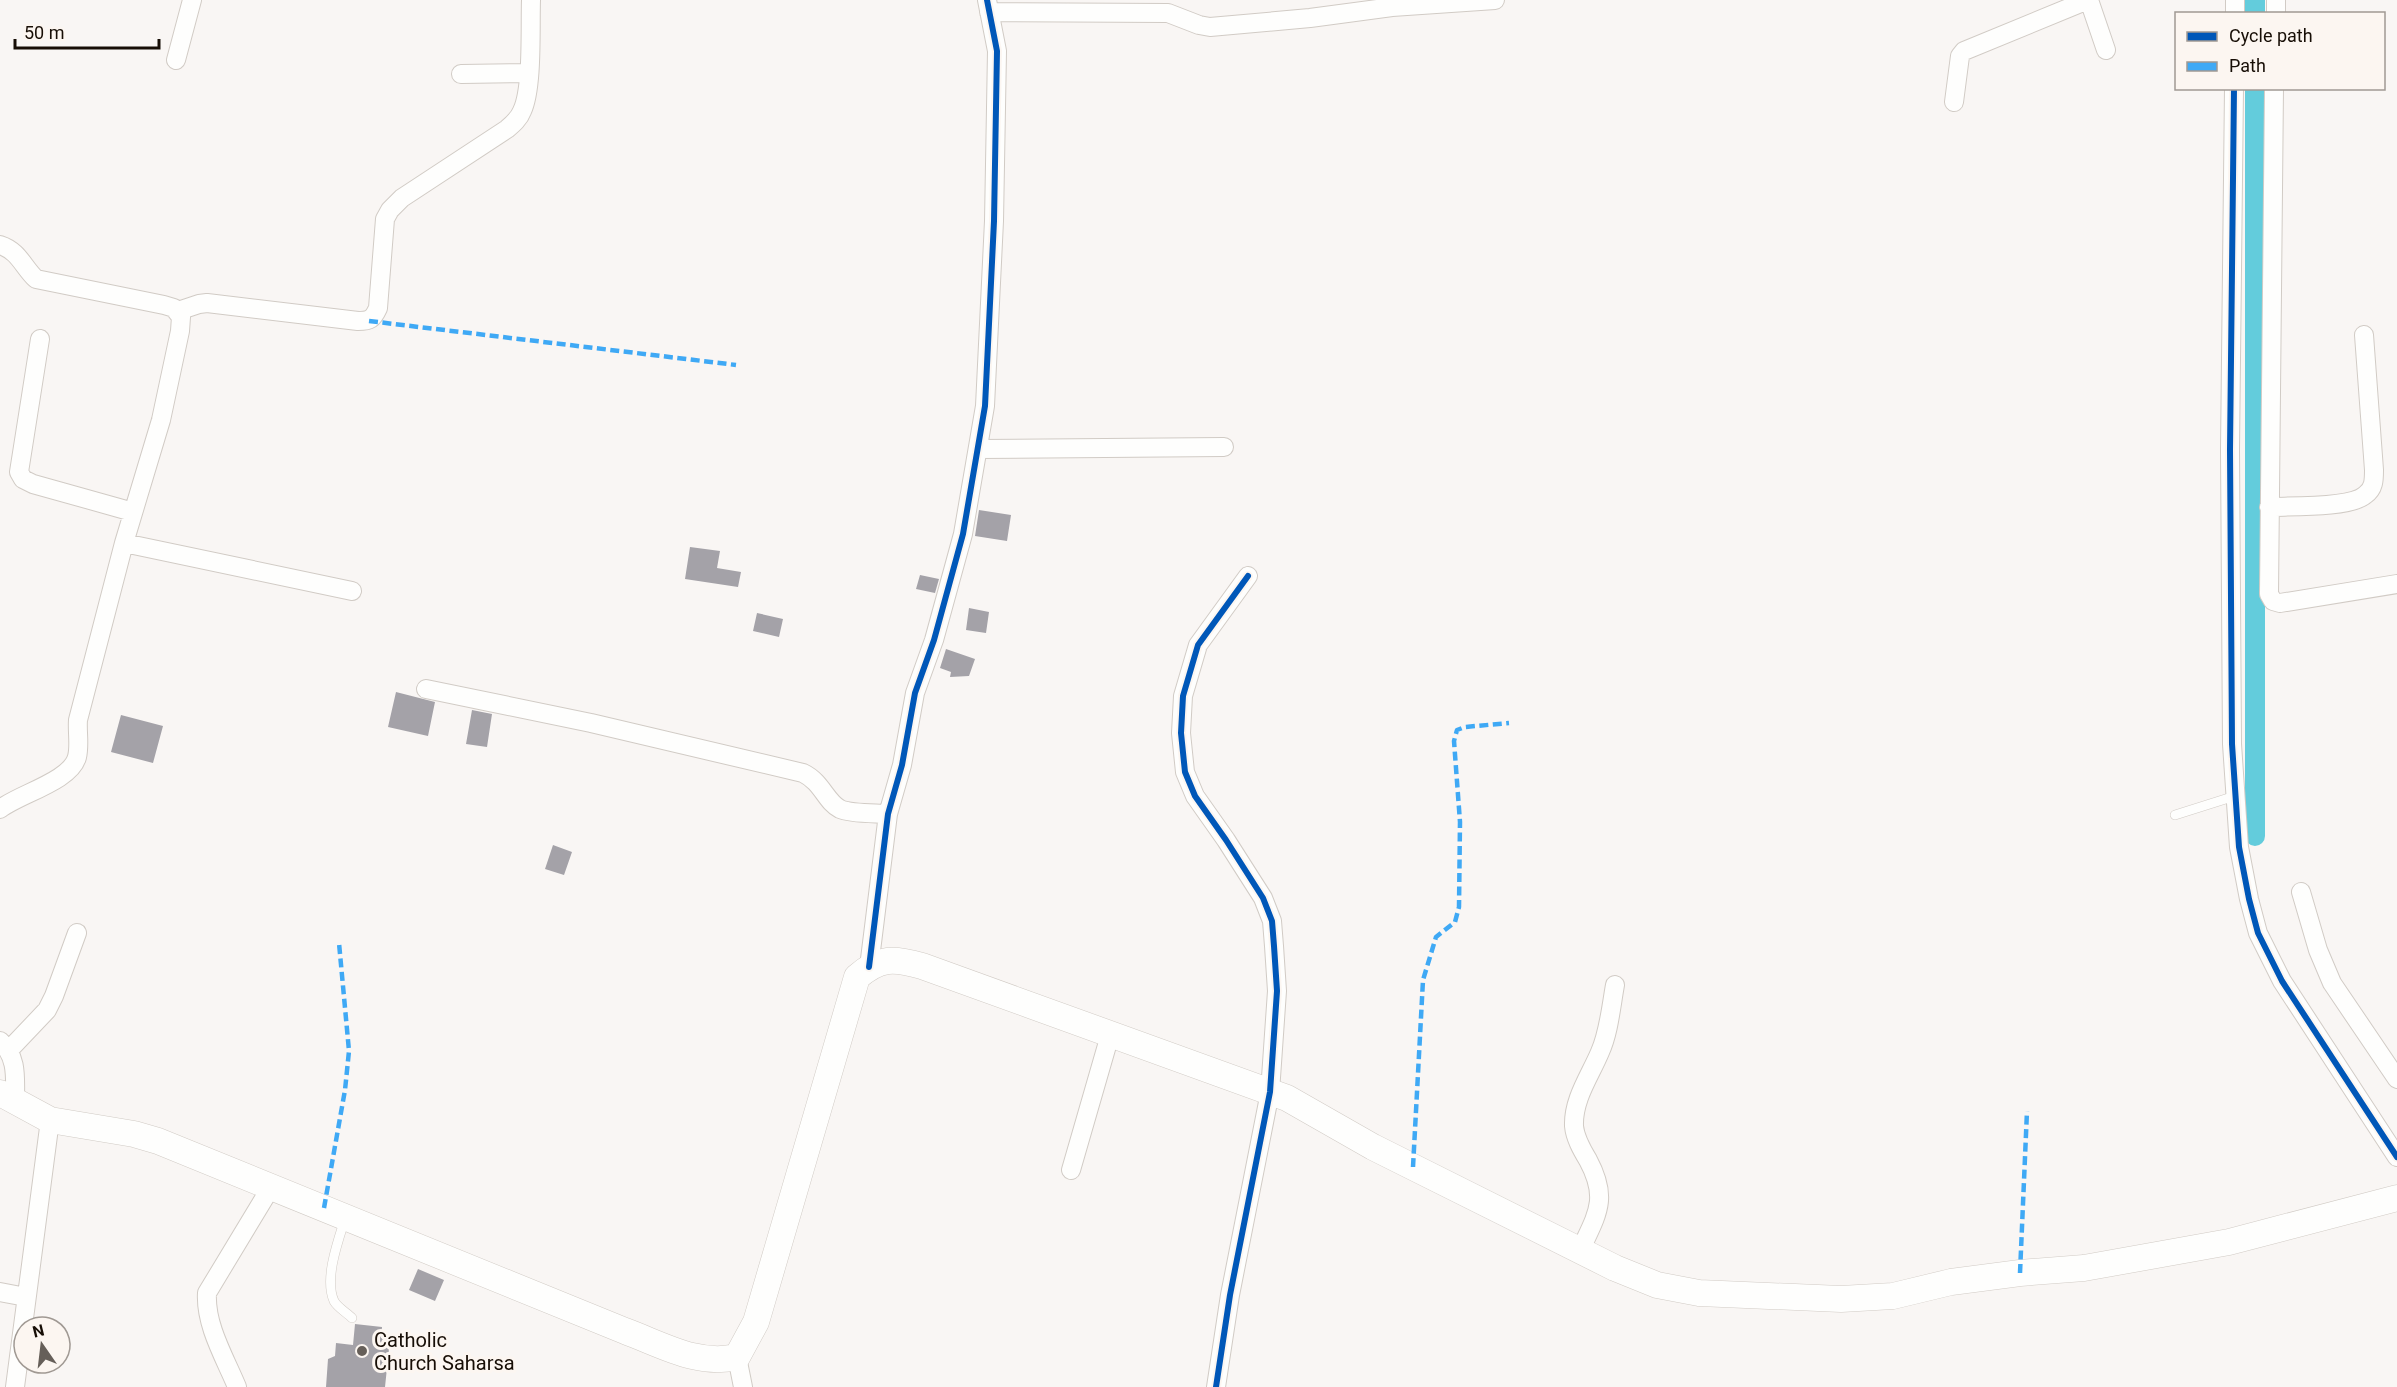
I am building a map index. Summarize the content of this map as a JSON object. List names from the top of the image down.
{
  "places": ["Catholic Church Saharsa"],
  "legend": ["Cycle path", "Path"],
  "scale_bar": "50 m",
  "north": "top"
}
